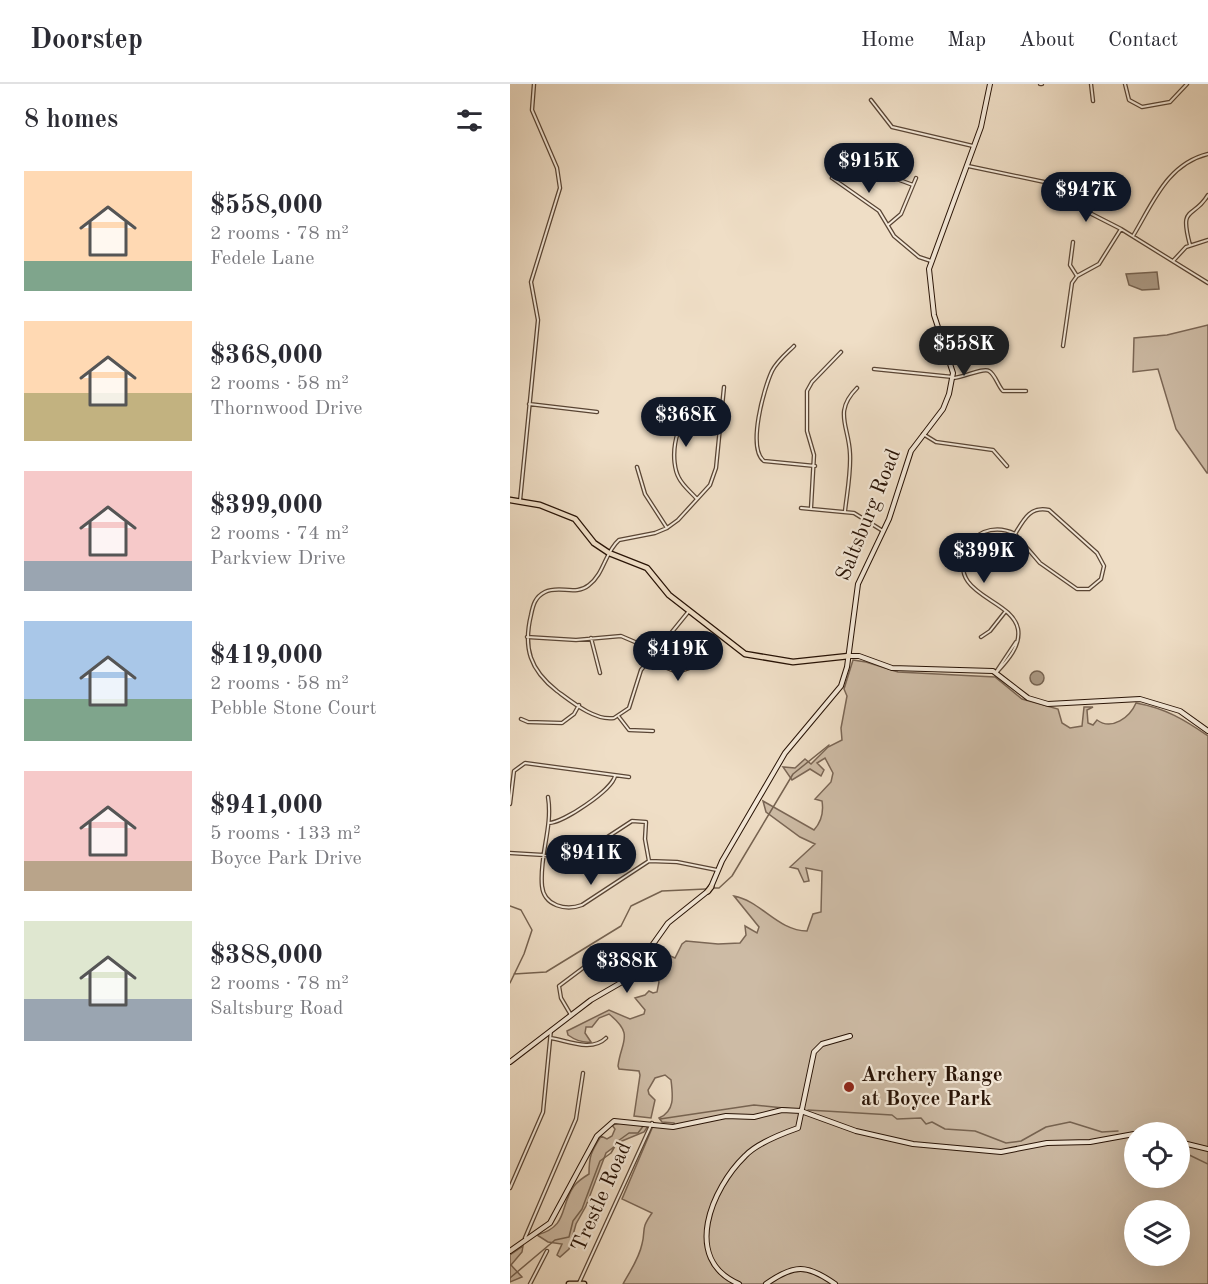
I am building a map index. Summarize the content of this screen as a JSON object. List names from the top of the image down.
{
  "streets": {
    "main road": ["Saltsburg Road"],
    "street": ["Trestle Road"]
  },
  "places": ["Archery Range at Boyce Park"],
  "page": {
    "header": "Doorstep",
    "nav": [
      "Home",
      "Map",
      "About",
      "Contact"
    ],
    "heading": "8 homes",
    "price": [
      "$915K",
      "$947K",
      "$558K",
      "$368K",
      "$399K",
      "$419K",
      "$941K",
      "$388K"
    ],
    "list": [
      {
        "name": "$558,000",
        "note": "2 rooms · 78 m² · Fedele Lane"
      },
      {
        "name": "$368,000",
        "note": "2 rooms · 58 m² · Thornwood Drive"
      },
      {
        "name": "$399,000",
        "note": "2 rooms · 74 m² · Parkview Drive"
      },
      {
        "name": "$419,000",
        "note": "2 rooms · 58 m² · Pebble Stone Court"
      },
      {
        "name": "$941,000",
        "note": "5 rooms · 133 m² · Boyce Park Drive"
      },
      {
        "name": "$388,000",
        "note": "2 rooms · 78 m² · Saltsburg Road"
      }
    ]
  }
}
